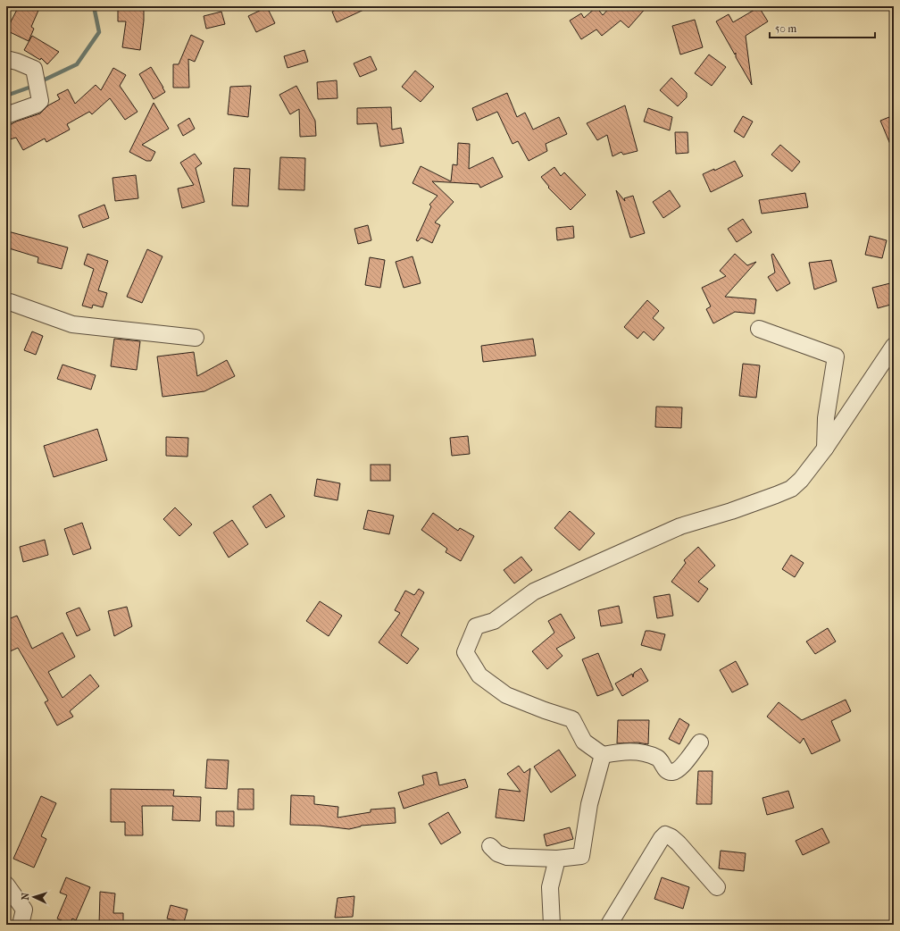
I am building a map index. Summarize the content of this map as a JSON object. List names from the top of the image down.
{
  "scale_bar": "50 m",
  "north": "left"
}
